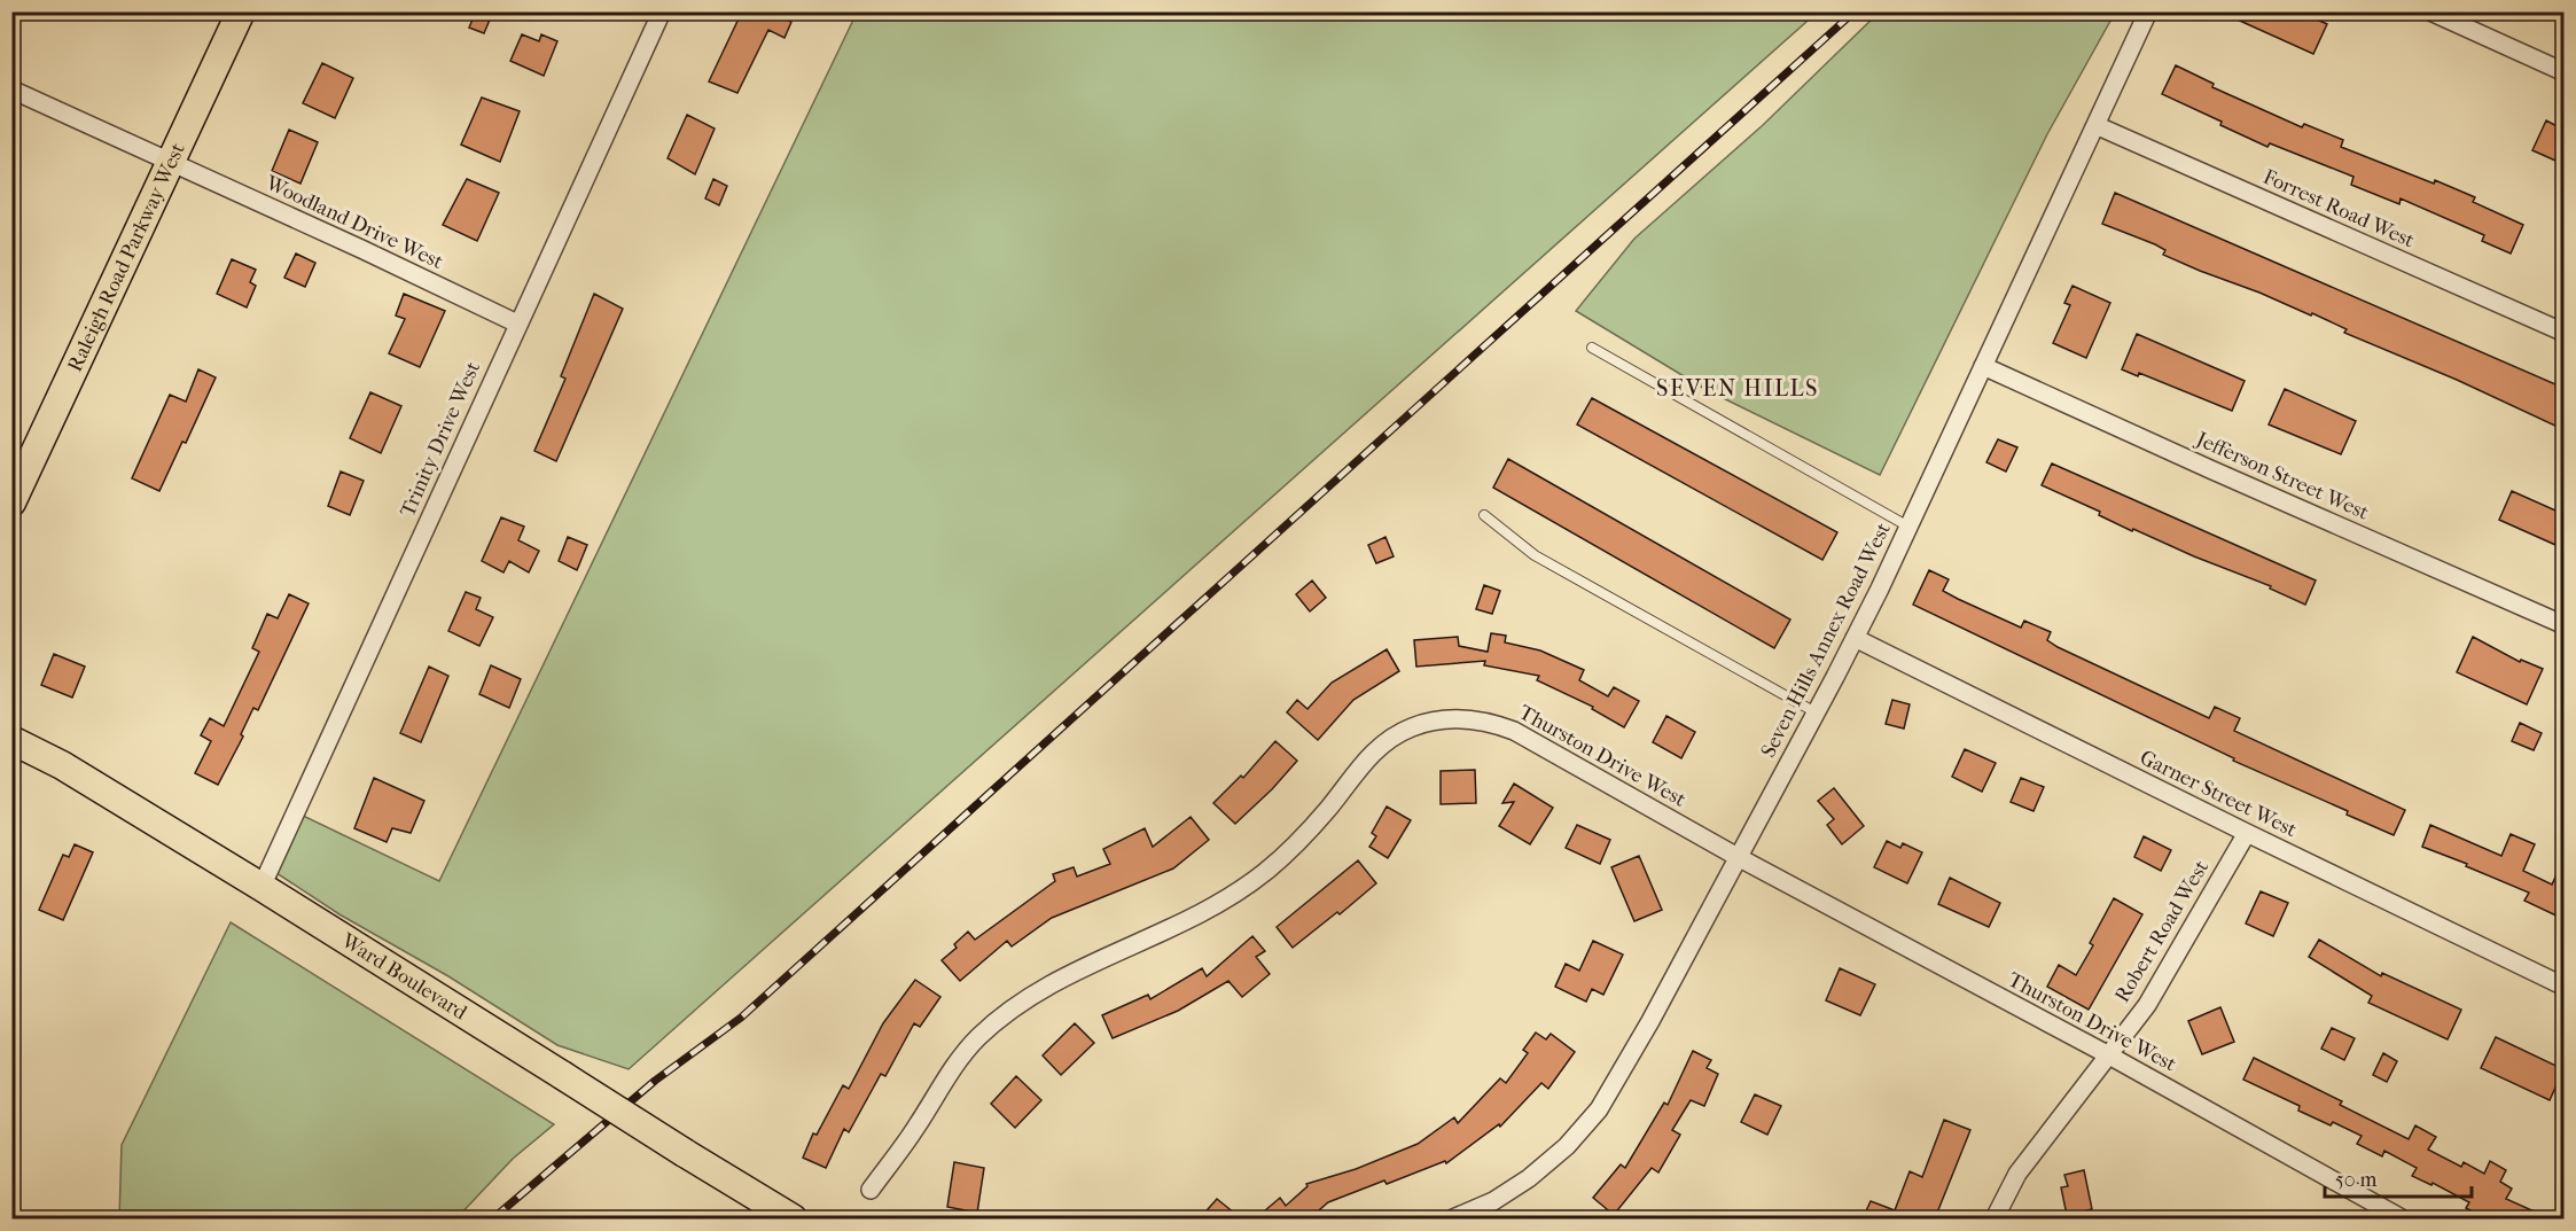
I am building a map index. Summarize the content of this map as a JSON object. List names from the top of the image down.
{
  "streets": {
    "main road": ["Raleigh Road Parkway West", "Ward Boulevard"],
    "street": [
      "Forrest Road West",
      "Woodland Drive West",
      "Trinity Drive West",
      "Jefferson Street West",
      "Seven Hills Annex Road West",
      "Thurston Drive West",
      "Garner Street West",
      "Robert Road West"
    ]
  },
  "crossings": [
    ["Forrest Road West", "Seven Hills Annex Road West"],
    ["Woodland Drive West", "Raleigh Road Parkway West"],
    ["Woodland Drive West", "Trinity Drive West"],
    ["Trinity Drive West", "Ward Boulevard"],
    ["Jefferson Street West", "Seven Hills Annex Road West"],
    ["Seven Hills Annex Road West", "Thurston Drive West"],
    ["Seven Hills Annex Road West", "Garner Street West"],
    ["Thurston Drive West", "Robert Road West"],
    ["Garner Street West", "Robert Road West"]
  ],
  "districts": ["SEVEN HILLS"],
  "scale_bar": "50 m"
}
